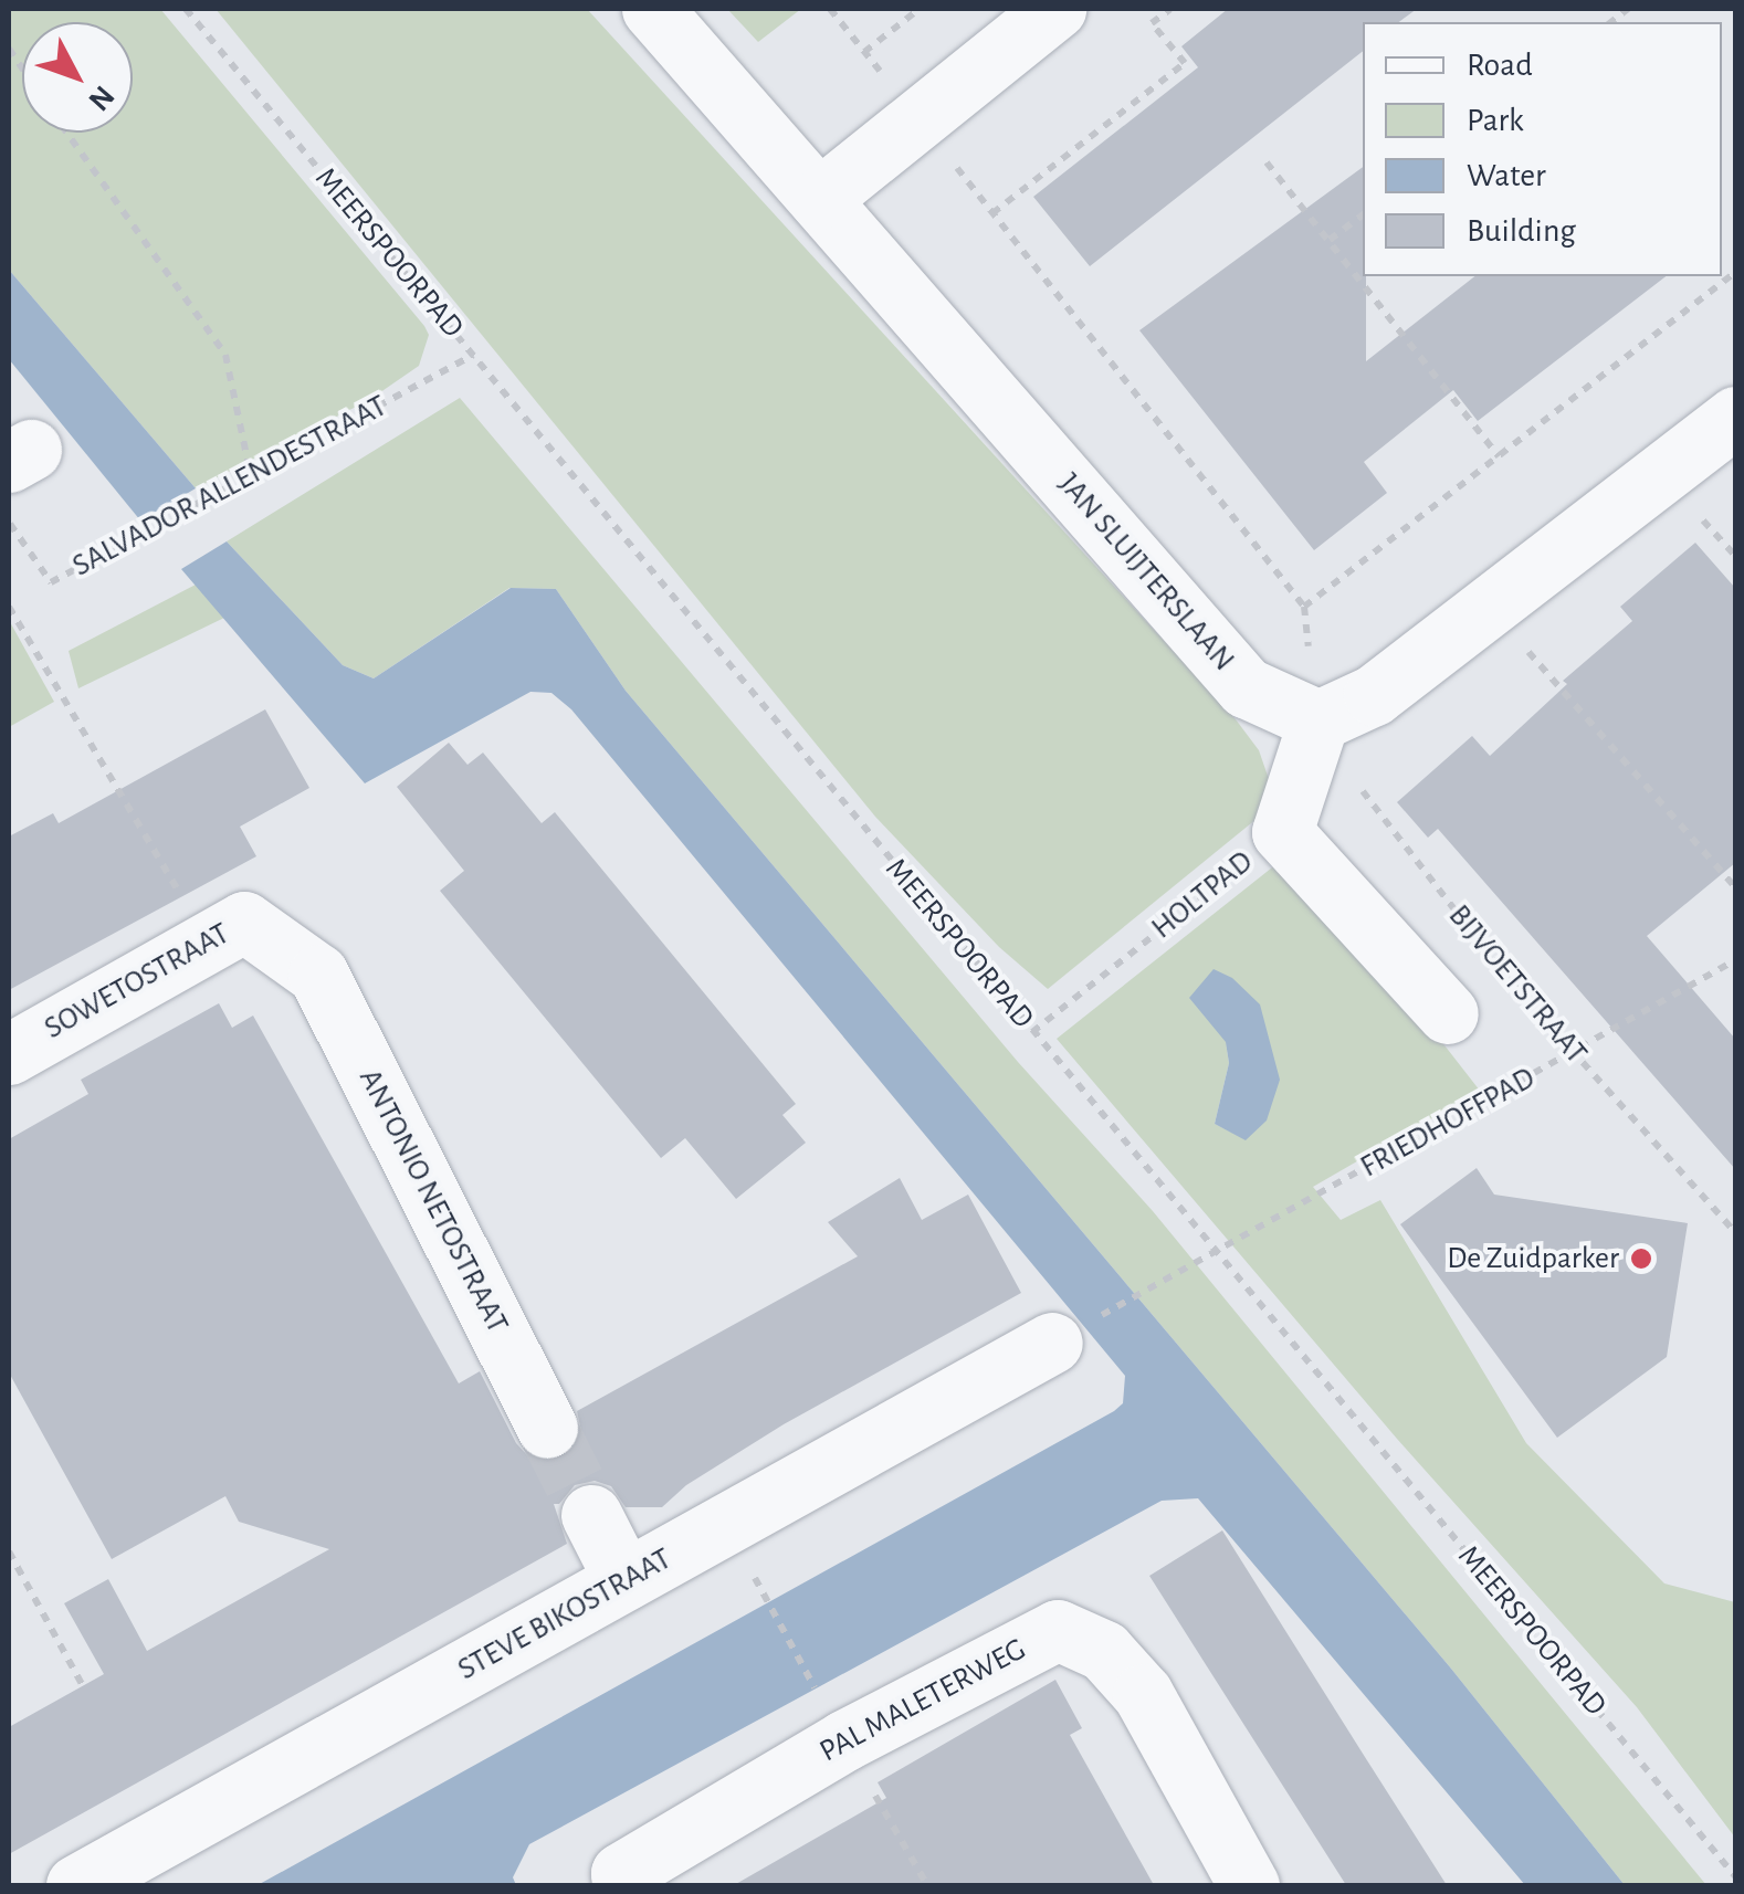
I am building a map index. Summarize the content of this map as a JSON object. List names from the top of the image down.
{
  "streets": {
    "street": [
      "JAN SLUIJTERSLAAN",
      "HOLTPAD",
      "SOWETOSTRAAT",
      "ANTONIO NETOSTRAAT",
      "STEVE BIKOSTRAAT",
      "PAL MALETERWEG"
    ],
    "path": [
      "MEERSPOORPAD",
      "SALVADOR ALLENDESTRAAT",
      "BIJVOETSTRAAT",
      "FRIEDHOFFPAD"
    ]
  },
  "crossings": [
    ["MEERSPOORPAD", "SALVADOR ALLENDESTRAAT"],
    ["MEERSPOORPAD", "HOLTPAD"],
    ["MEERSPOORPAD", "FRIEDHOFFPAD"],
    ["JAN SLUIJTERSLAAN", "HOLTPAD"],
    ["JAN SLUIJTERSLAAN", "BIJVOETSTRAAT"],
    ["HOLTPAD", "BIJVOETSTRAAT"],
    ["SOWETOSTRAAT", "ANTONIO NETOSTRAAT"],
    ["BIJVOETSTRAAT", "FRIEDHOFFPAD"]
  ],
  "places": ["De Zuidparker"],
  "legend": [
    "Road",
    "Park",
    "Water",
    "Building"
  ],
  "north": "bottom right"
}
